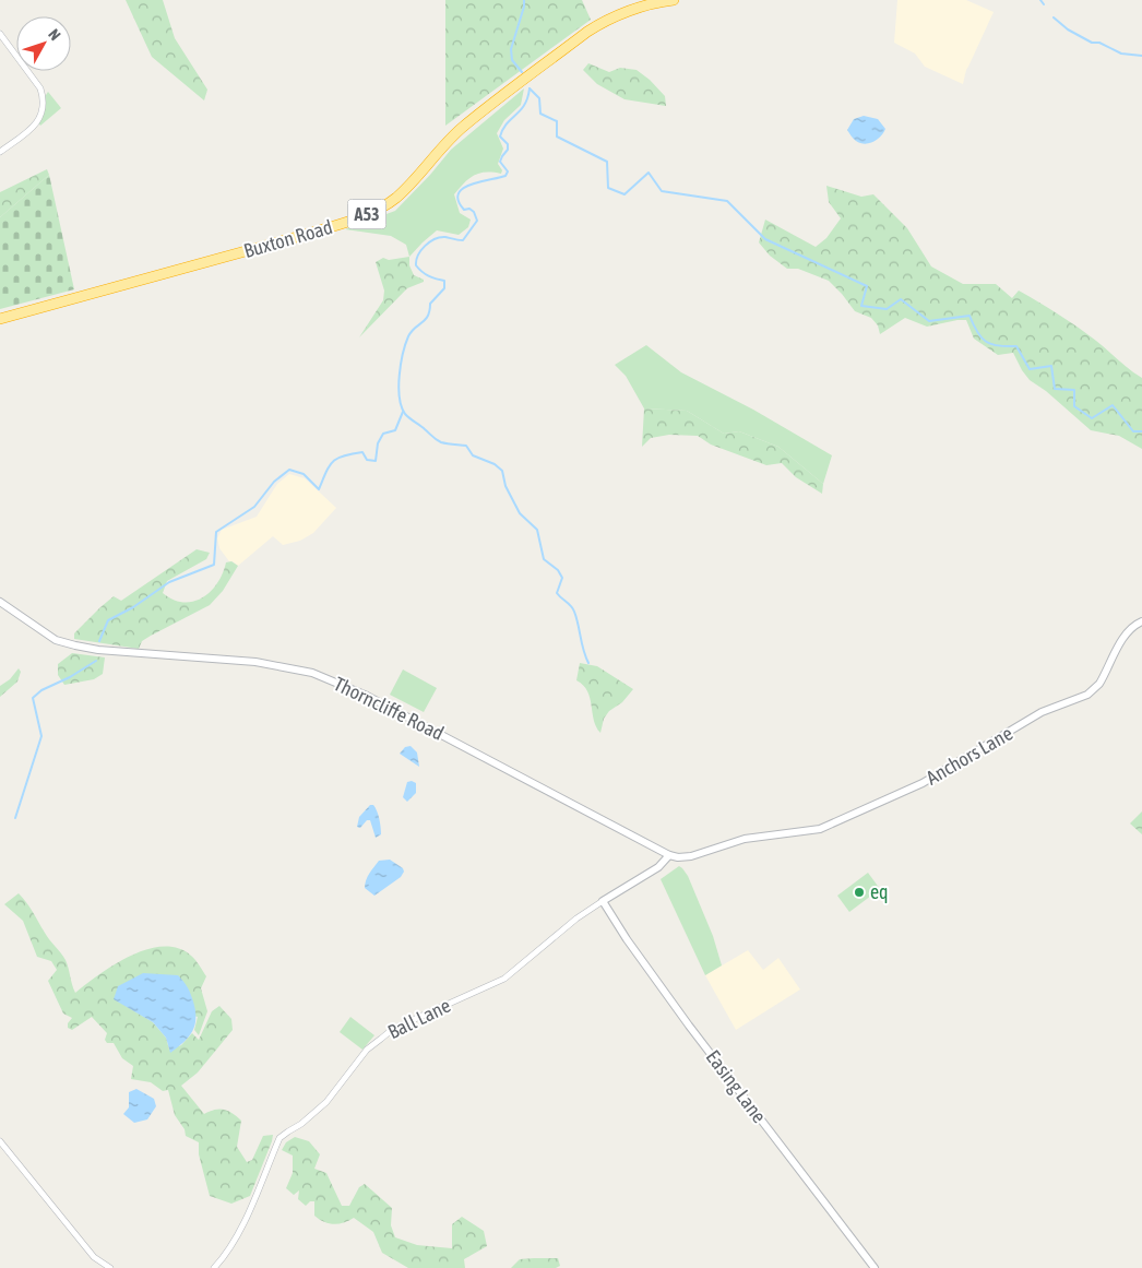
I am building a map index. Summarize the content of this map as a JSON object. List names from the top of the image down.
{
  "streets": {
    "highway": ["A53", "Buxton Road"],
    "street": [
      "Thorncliffe Road",
      "Anchors Lane",
      "Ball Lane",
      "Easing Lane"
    ]
  },
  "crossings": [
    ["Thorncliffe Road", "Anchors Lane"],
    ["Thorncliffe Road", "Ball Lane"],
    ["Ball Lane", "Easing Lane"]
  ],
  "places": ["eq"],
  "north": "top right"
}
